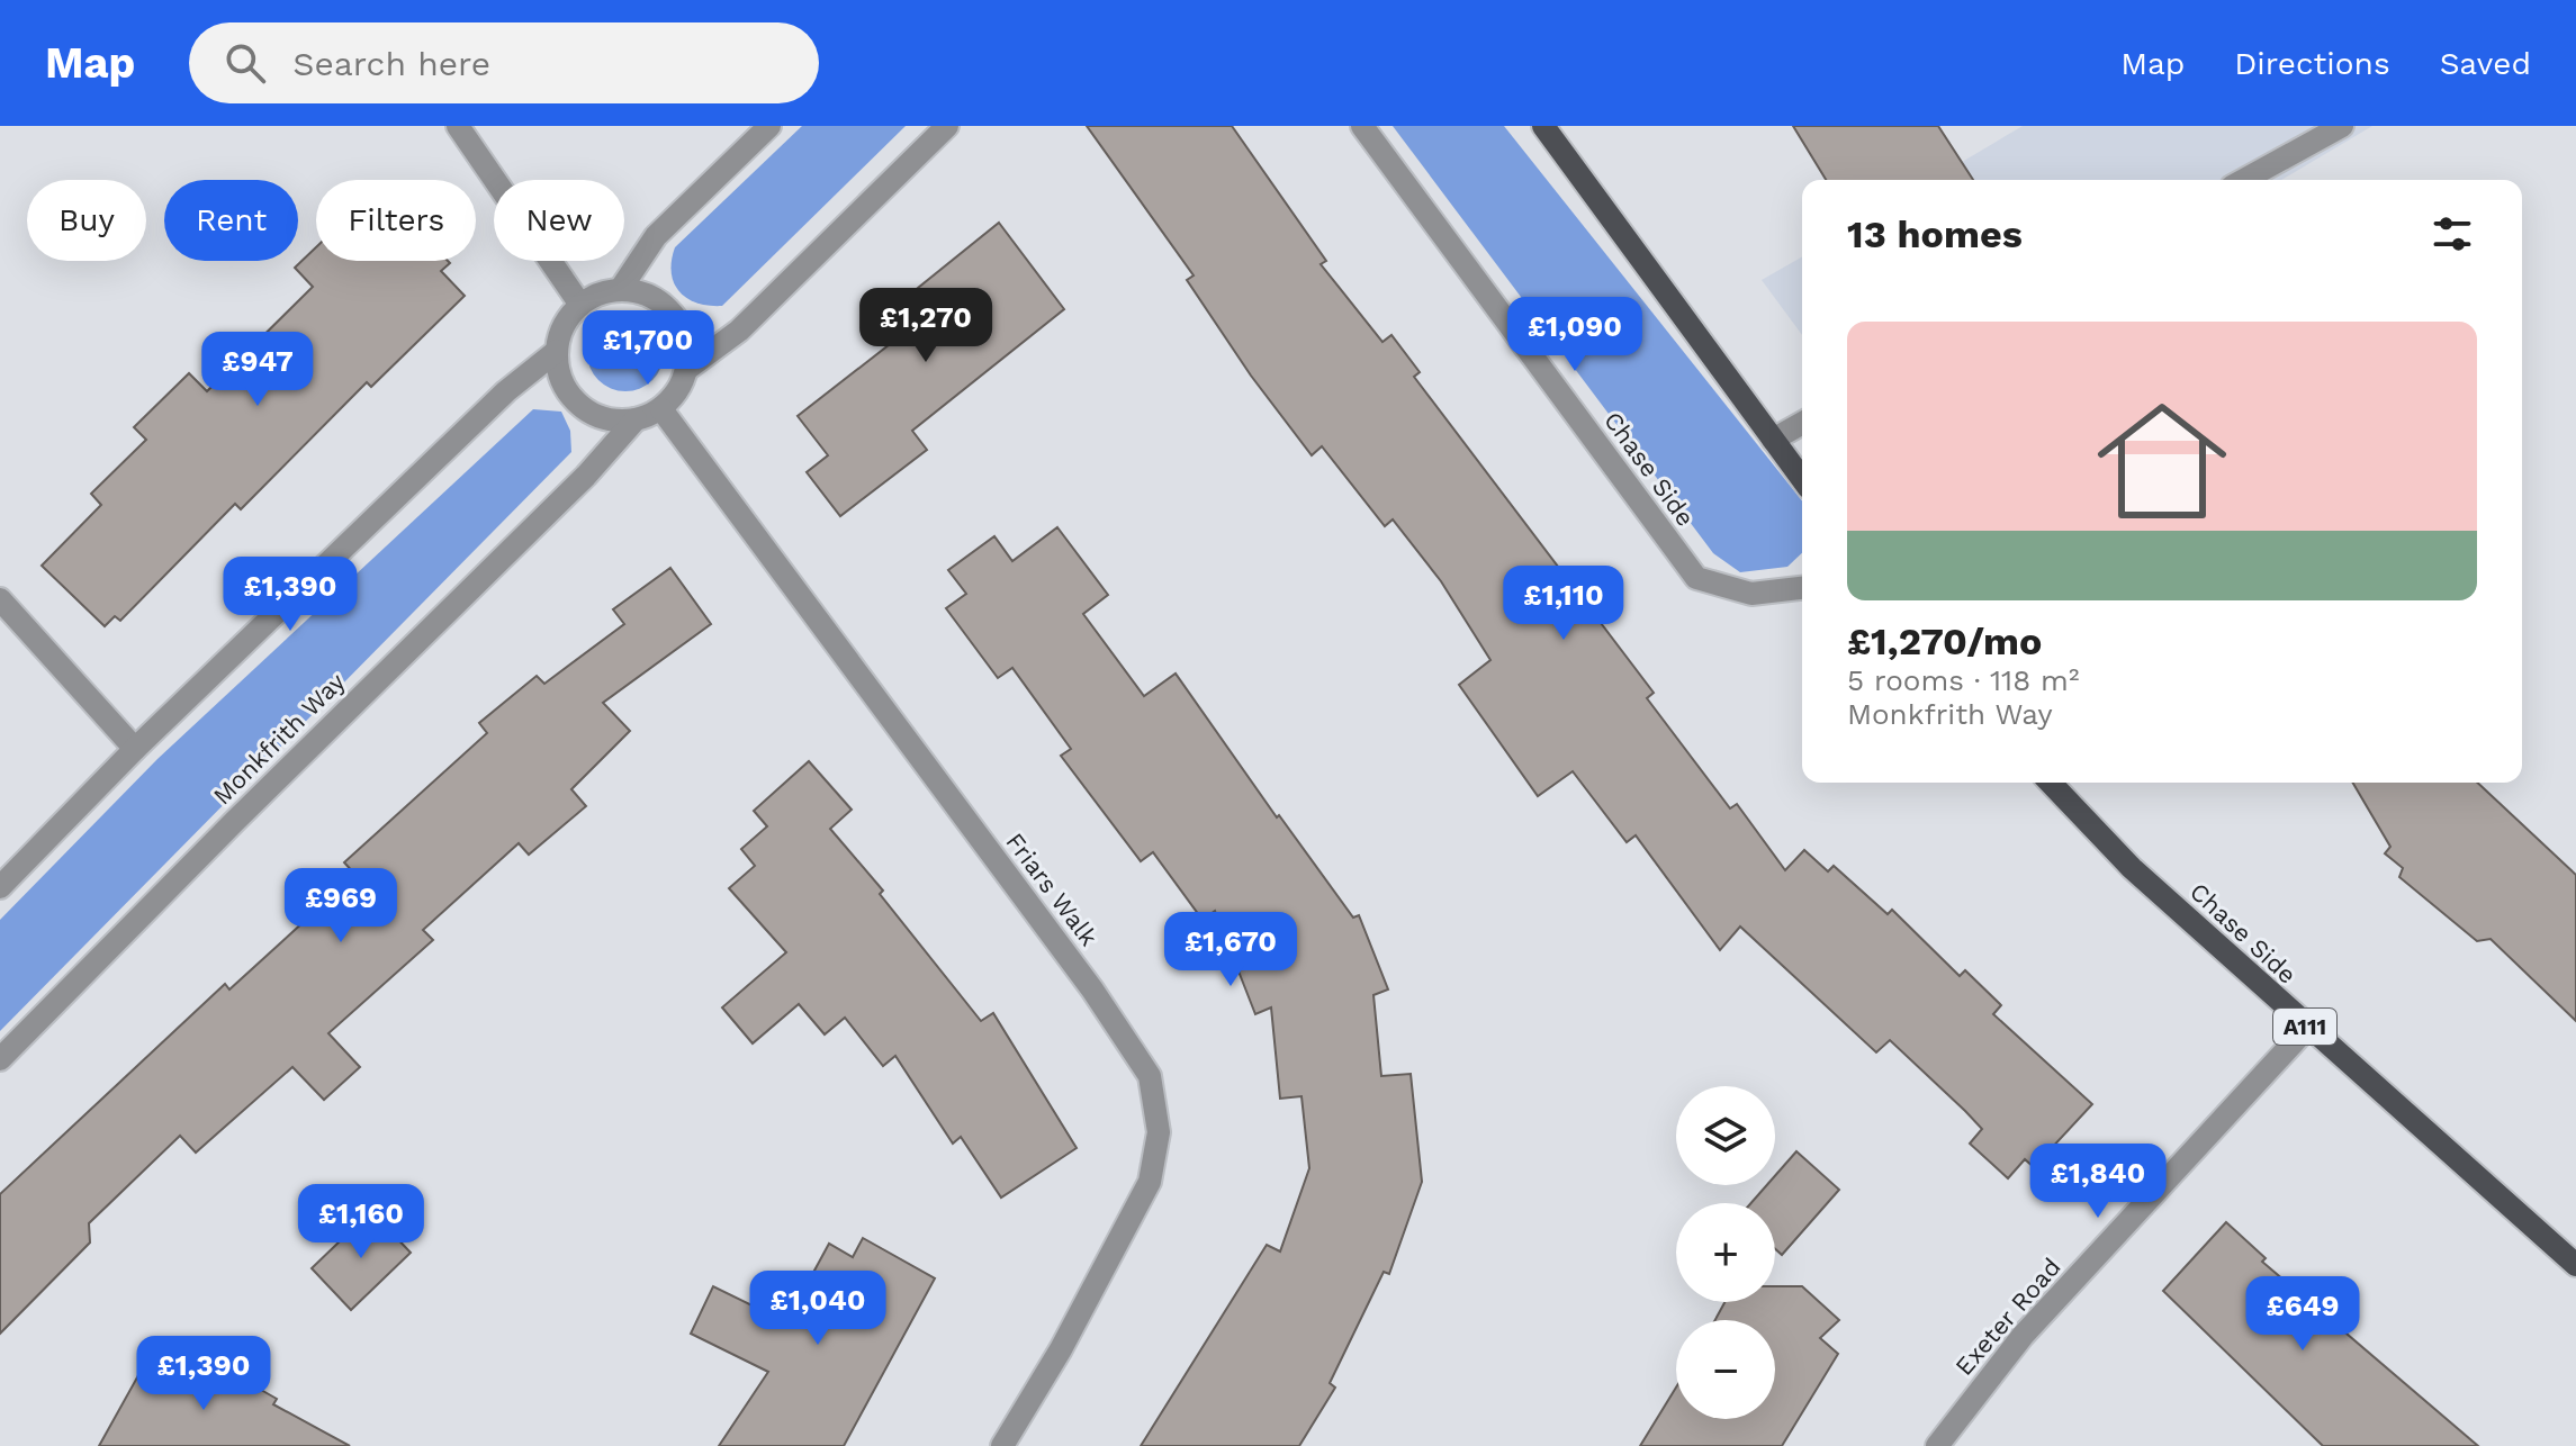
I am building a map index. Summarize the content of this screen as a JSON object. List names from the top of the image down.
{
  "streets": {
    "main road": ["Chase Side", "A111"],
    "street": ["Monkfrith Way", "Friars Walk", "Exeter Road"]
  },
  "crossings": [
    ["Chase Side", "Exeter Road"],
    ["Monkfrith Way", "Friars Walk"]
  ],
  "page": {
    "header": "Map",
    "search": "Search here",
    "nav": ["Map", "Directions", "Saved"],
    "chip": [
      "Buy",
      "Rent",
      "Filters",
      "New"
    ],
    "heading": "13 homes",
    "price": [
      "£1,270",
      "£1,090",
      "£1,700",
      "£947",
      "£1,390",
      "£1,110",
      "£969",
      "£1,670",
      "£1,840",
      "£1,160",
      "£1,040",
      "£649",
      "£1,390"
    ],
    "list": [
      {
        "name": "£1,270/mo",
        "note": "5 rooms · 118 m² · Monkfrith Way"
      }
    ],
    "map_buttons": ["+", "−"]
  }
}
